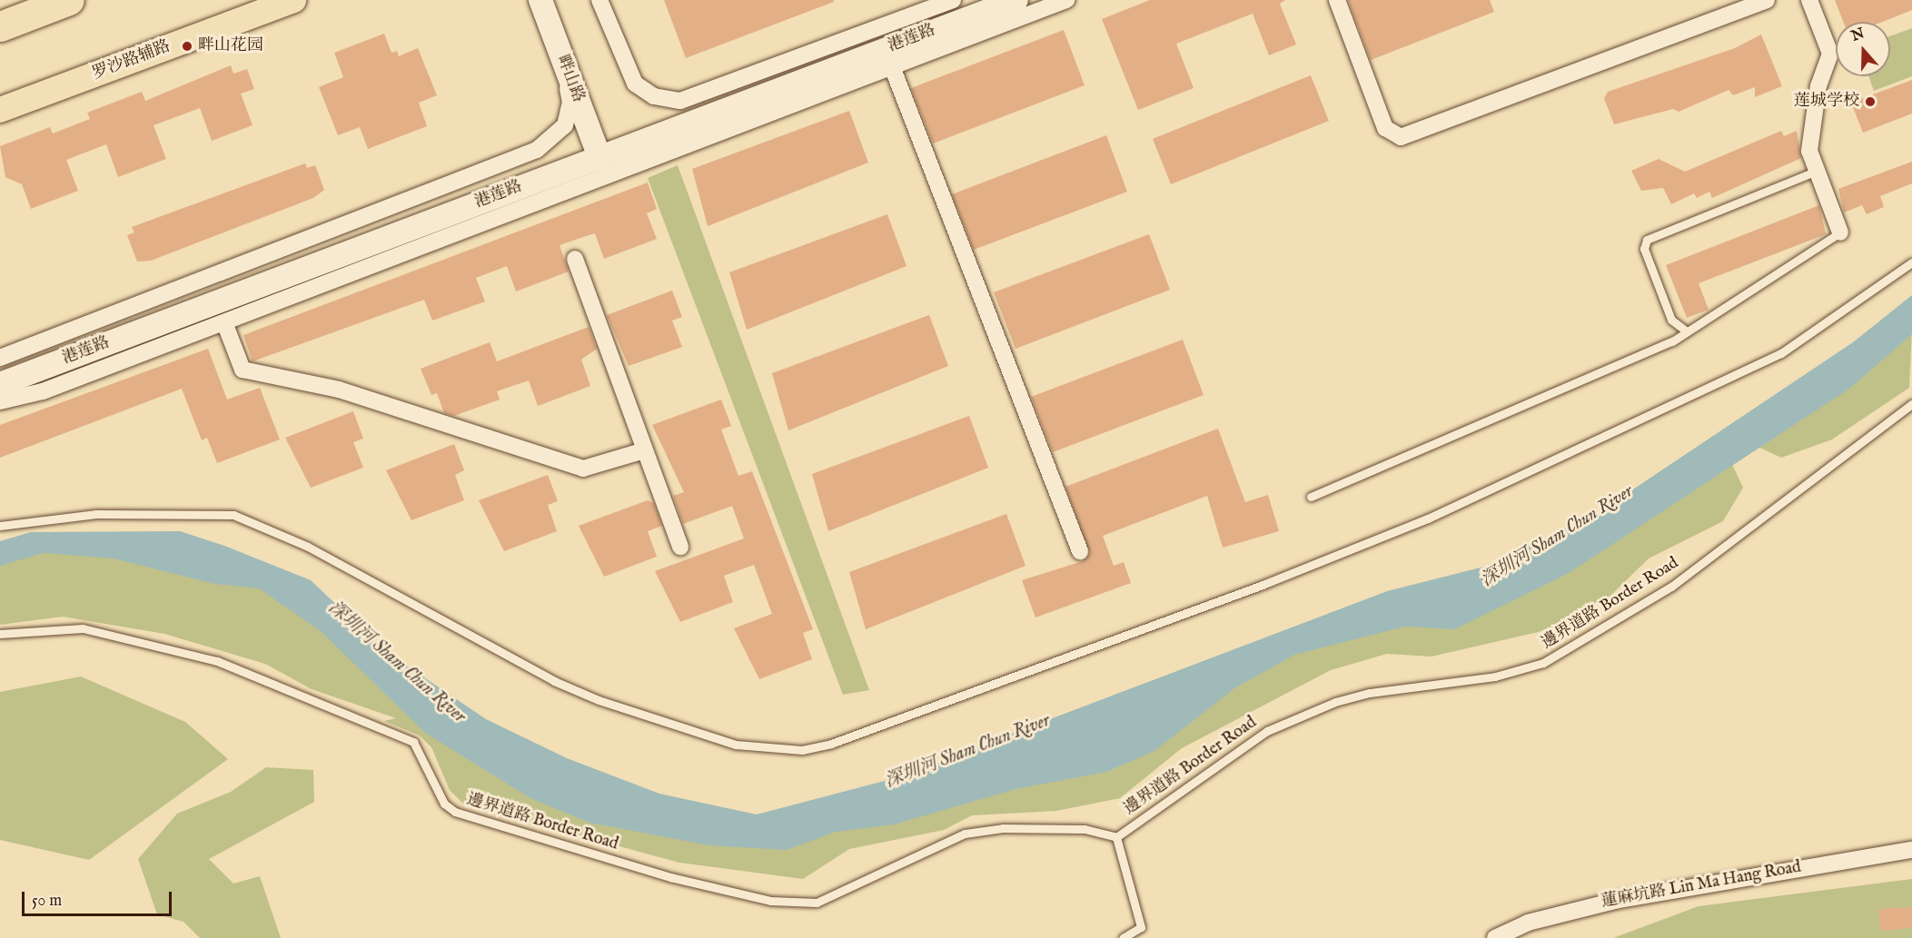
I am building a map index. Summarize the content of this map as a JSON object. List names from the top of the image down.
{
  "streets": {
    "main road": ["罗沙路辅路"],
    "street": ["港莲路", "畔山路", "蓮麻坑路 Lin Ma Hang Road"],
    "lane": ["邊界道路 Border Road"]
  },
  "crossings": [
    ["港莲路", "畔山路"]
  ],
  "water": ["深圳河 Sham Chun River"],
  "places": ["畔山花园", "莲城学校"],
  "scale_bar": "50 m",
  "north": "top"
}
